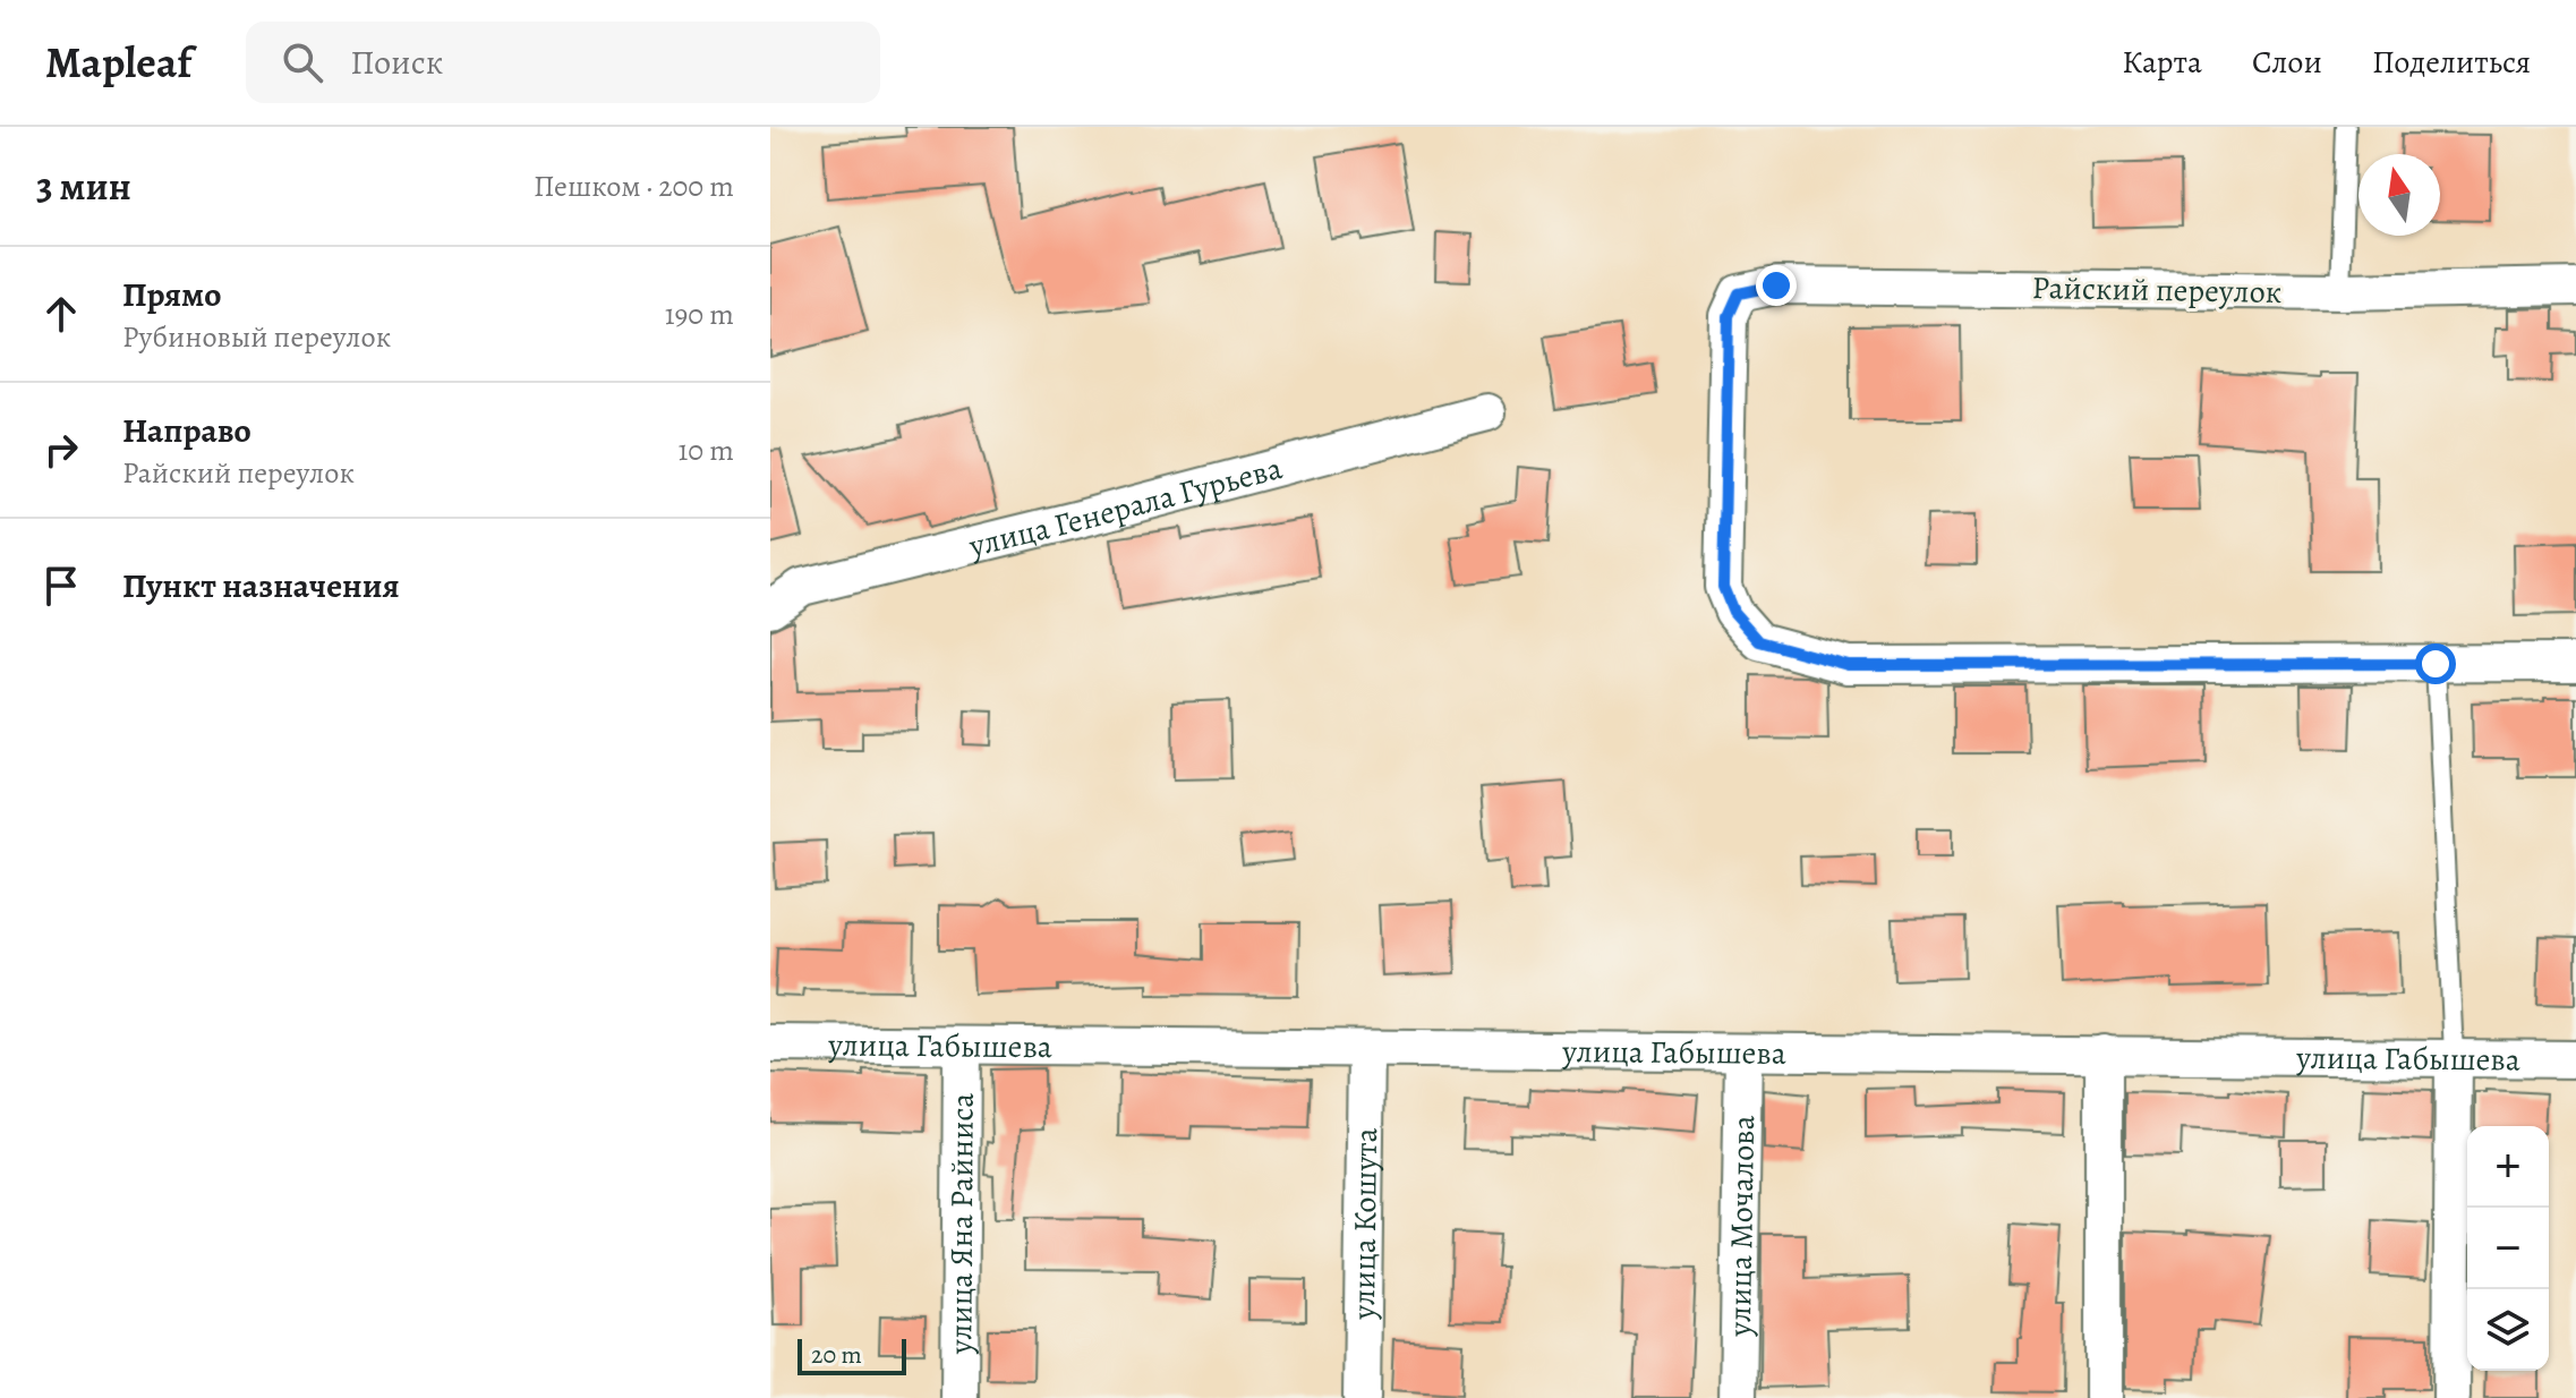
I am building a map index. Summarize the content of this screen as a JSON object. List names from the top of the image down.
{
  "streets": {
    "street": [
      "Райский переулок",
      "улица Генерала Гурьева",
      "улица Габышева",
      "улица Яна Райниса",
      "улица Кошута",
      "улица Мочалова"
    ]
  },
  "crossings": [
    ["улица Габышева", "улица Яна Райниса"],
    ["улица Габышева", "улица Кошута"],
    ["улица Габышева", "улица Мочалова"]
  ],
  "scale_bar": "20 m",
  "north": "top",
  "page": {
    "header": "Mapleaf",
    "search": "Поиск",
    "nav": ["Карта", "Слои", "Поделиться"],
    "heading": ["3 мин", "Пешком · 200 m"],
    "list": [
      ["Прямо", "Рубиновый переулок", "190 m"],
      ["Направо", "Райский переулок", "10 m"],
      "Пункт назначения"
    ],
    "map_buttons": ["+", "−"],
    "scale": "20 m"
  }
}
